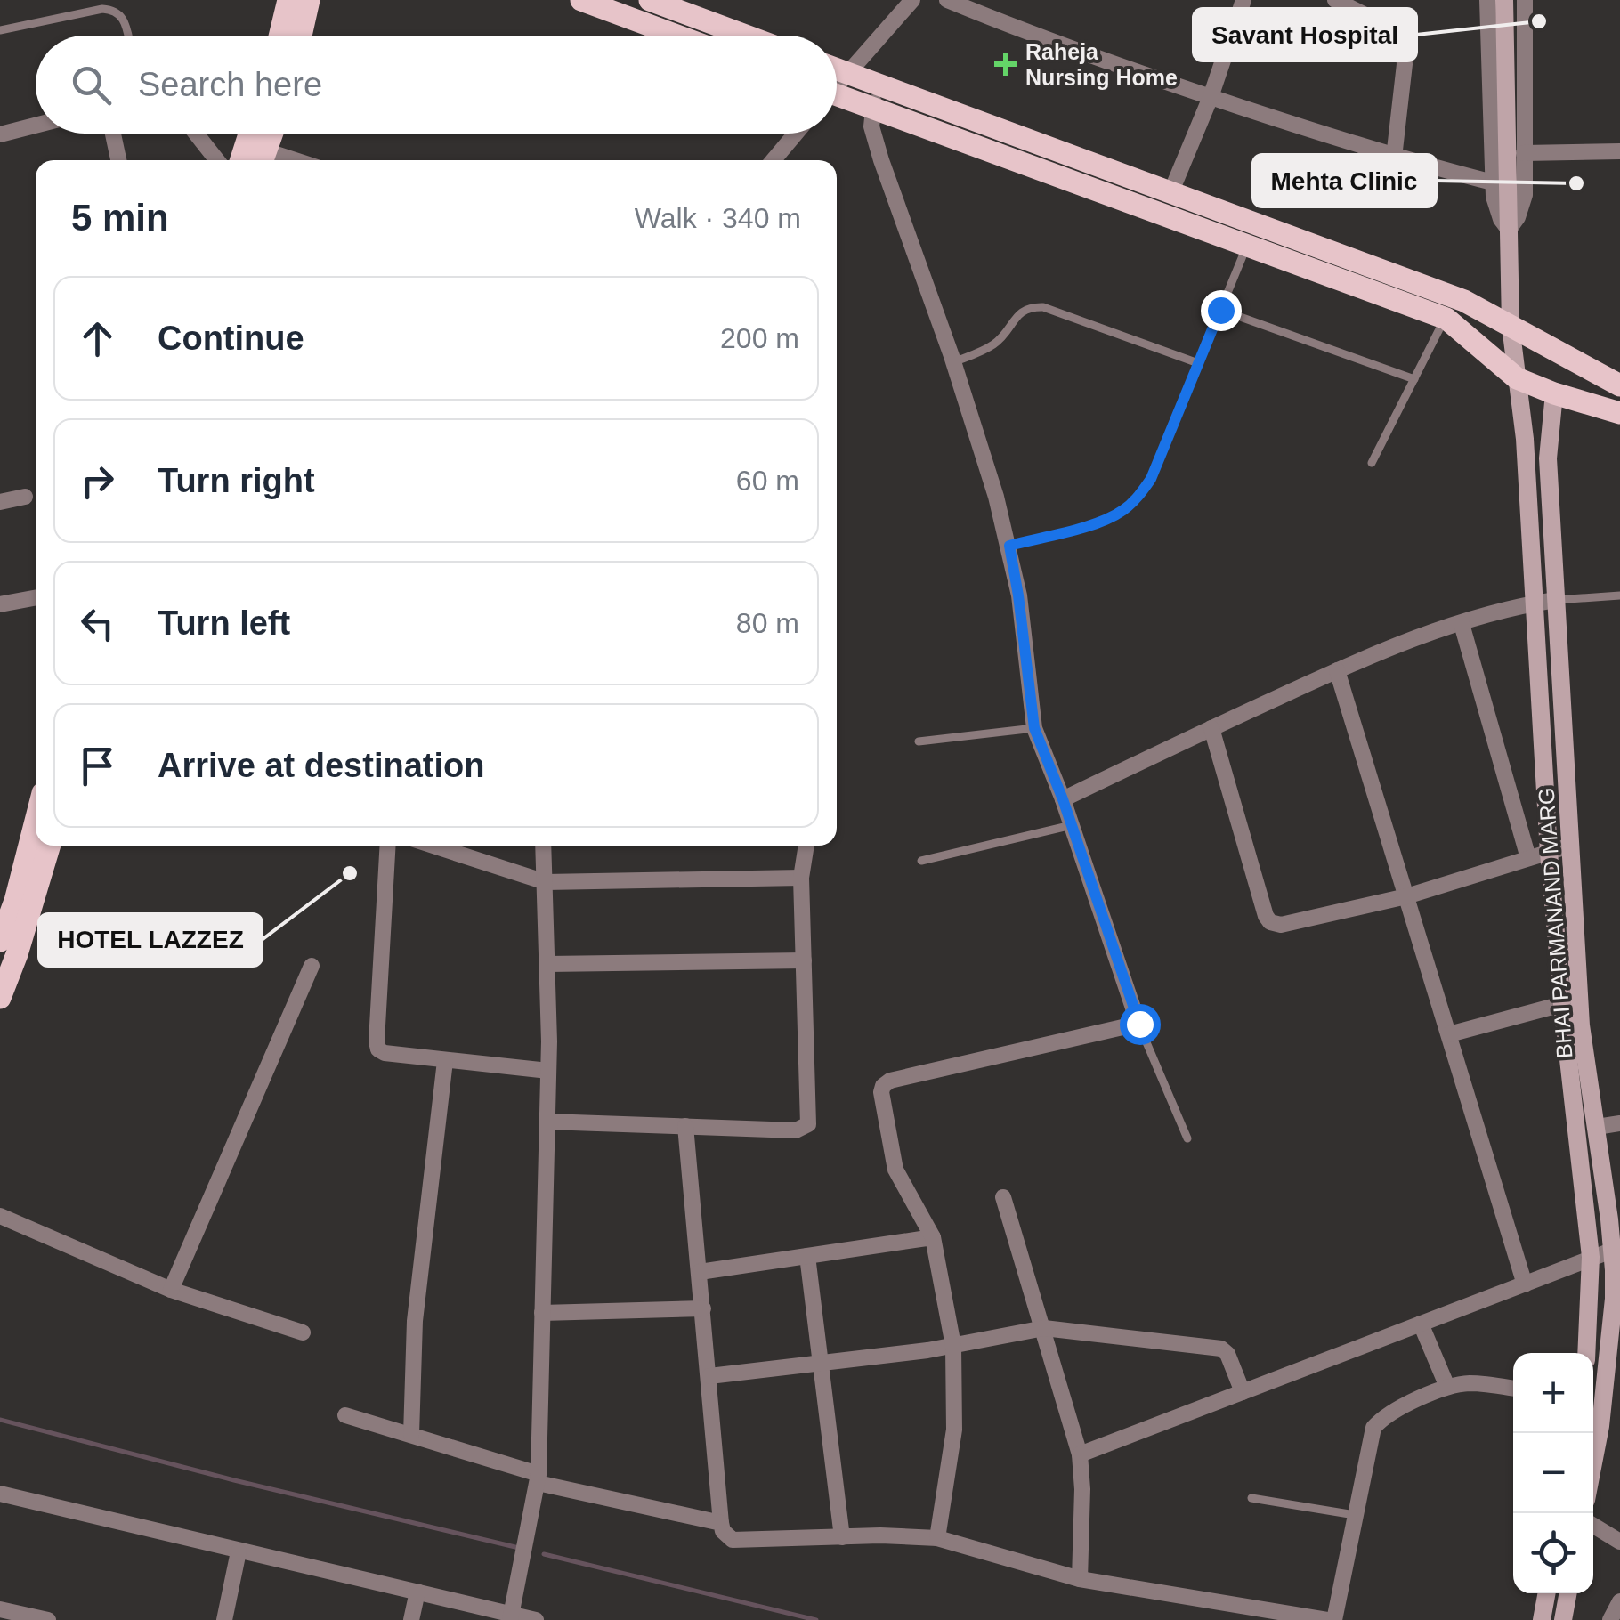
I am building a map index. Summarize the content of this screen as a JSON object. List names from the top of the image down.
{
  "streets": {
    "street": ["BHAI PARMANAND MARG"]
  },
  "places": {
    "other": ["Savant Hospital", "Mehta Clinic", "HOTEL LAZZEZ"],
    "health": ["Raheja Nursing Home"]
  },
  "page": {
    "search": "Search here",
    "heading": ["5 min", "Walk · 340 m"],
    "list": [
      ["Continue", "200 m"],
      ["Turn right", "60 m"],
      ["Turn left", "80 m"],
      "Arrive at destination"
    ],
    "map_buttons": ["+", "−"]
  }
}
